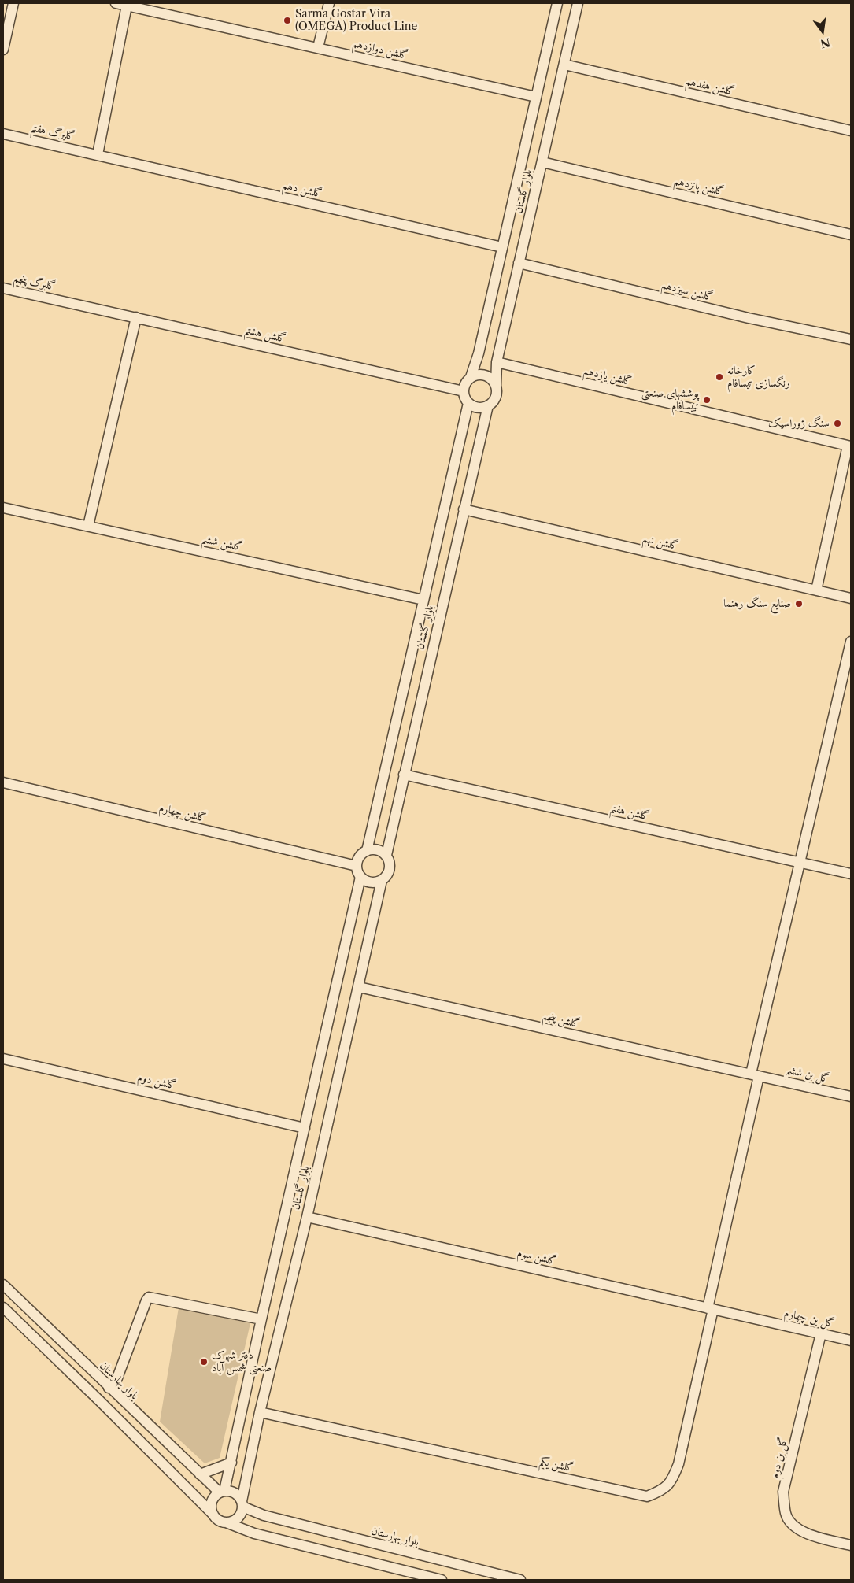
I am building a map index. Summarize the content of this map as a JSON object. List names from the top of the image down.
{
  "streets": {
    "street": [
      "گلشن دوازدهم",
      "گلشن هفدهم",
      "گلبرگ هفتم",
      "گلشن پانزدهم",
      "گلشن دهم",
      "بلوار گلستان",
      "گلبرگ پنجم",
      "گلشن سیزدهم",
      "گلشن هشتم",
      "گلشن یازدهم",
      "گلشن نهم",
      "گلشن ششم",
      "گلشن هفتم",
      "گلشن چهارم",
      "گلشن پنجم",
      "گل بن ششم",
      "گلشن دوم",
      "گلشن سوم",
      "گل بن چهارم",
      "بلوار بهارستان",
      "گل بن دوم",
      "گلشن یکم"
    ]
  },
  "crossings": [
    ["گلشن دوازدهم", "بلوار گلستان"],
    ["گلشن هفدهم", "بلوار گلستان"],
    ["گلبرگ هفتم", "گلشن دهم"],
    ["گلشن پانزدهم", "بلوار گلستان"],
    ["گلشن دهم", "بلوار گلستان"],
    ["بلوار گلستان", "گلشن سیزدهم"],
    ["بلوار گلستان", "گلشن هشتم"],
    ["بلوار گلستان", "گلشن یازدهم"],
    ["بلوار گلستان", "گلشن نهم"],
    ["بلوار گلستان", "گلشن ششم"],
    ["بلوار گلستان", "گلشن هفتم"],
    ["بلوار گلستان", "گلشن چهارم"],
    ["بلوار گلستان", "گلشن پنجم"],
    ["بلوار گلستان", "گلشن دوم"],
    ["بلوار گلستان", "گلشن سوم"],
    ["بلوار گلستان", "بلوار بهارستان"],
    ["بلوار گلستان", "گلشن یکم"],
    ["گلبرگ پنجم", "گلشن هشتم"],
    ["گلشن هفتم", "گلشن یکم"],
    ["گلشن پنجم", "گل بن ششم"],
    ["گلشن پنجم", "گلشن یکم"],
    ["گل بن ششم", "گلشن یکم"],
    ["گلشن سوم", "گل بن چهارم"],
    ["گلشن سوم", "گلشن یکم"],
    ["گل بن چهارم", "گل بن دوم"]
  ],
  "places": [
    "Sarma Gostar Vira (OMEGA) Product Line",
    "کارخانه رنگسازی تیسافام",
    "پوششهای صنعتی تییسافام",
    "سنگ ژوراسیک",
    "صنایع سنگ رهنما",
    "دفتر شهرک صنعتی شمس آباد"
  ],
  "north": "bottom"
}
